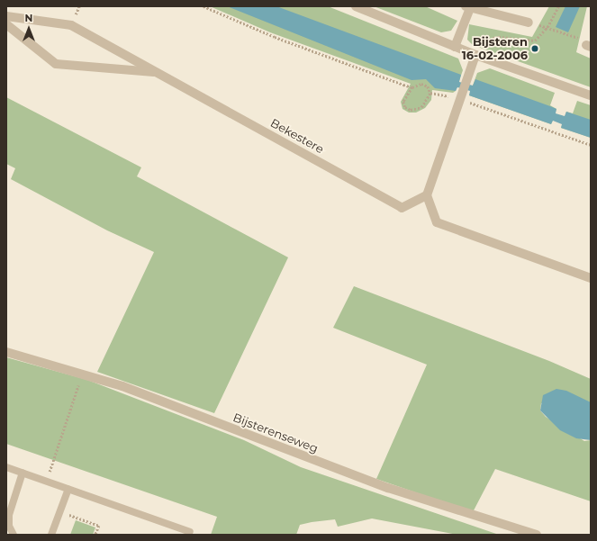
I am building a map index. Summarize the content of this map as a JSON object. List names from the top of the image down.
{
  "streets": {
    "street": ["Bekestere", "Bijsterenseweg"]
  },
  "places": ["Bijsteren 16-02-2006"],
  "north": "top"
}
